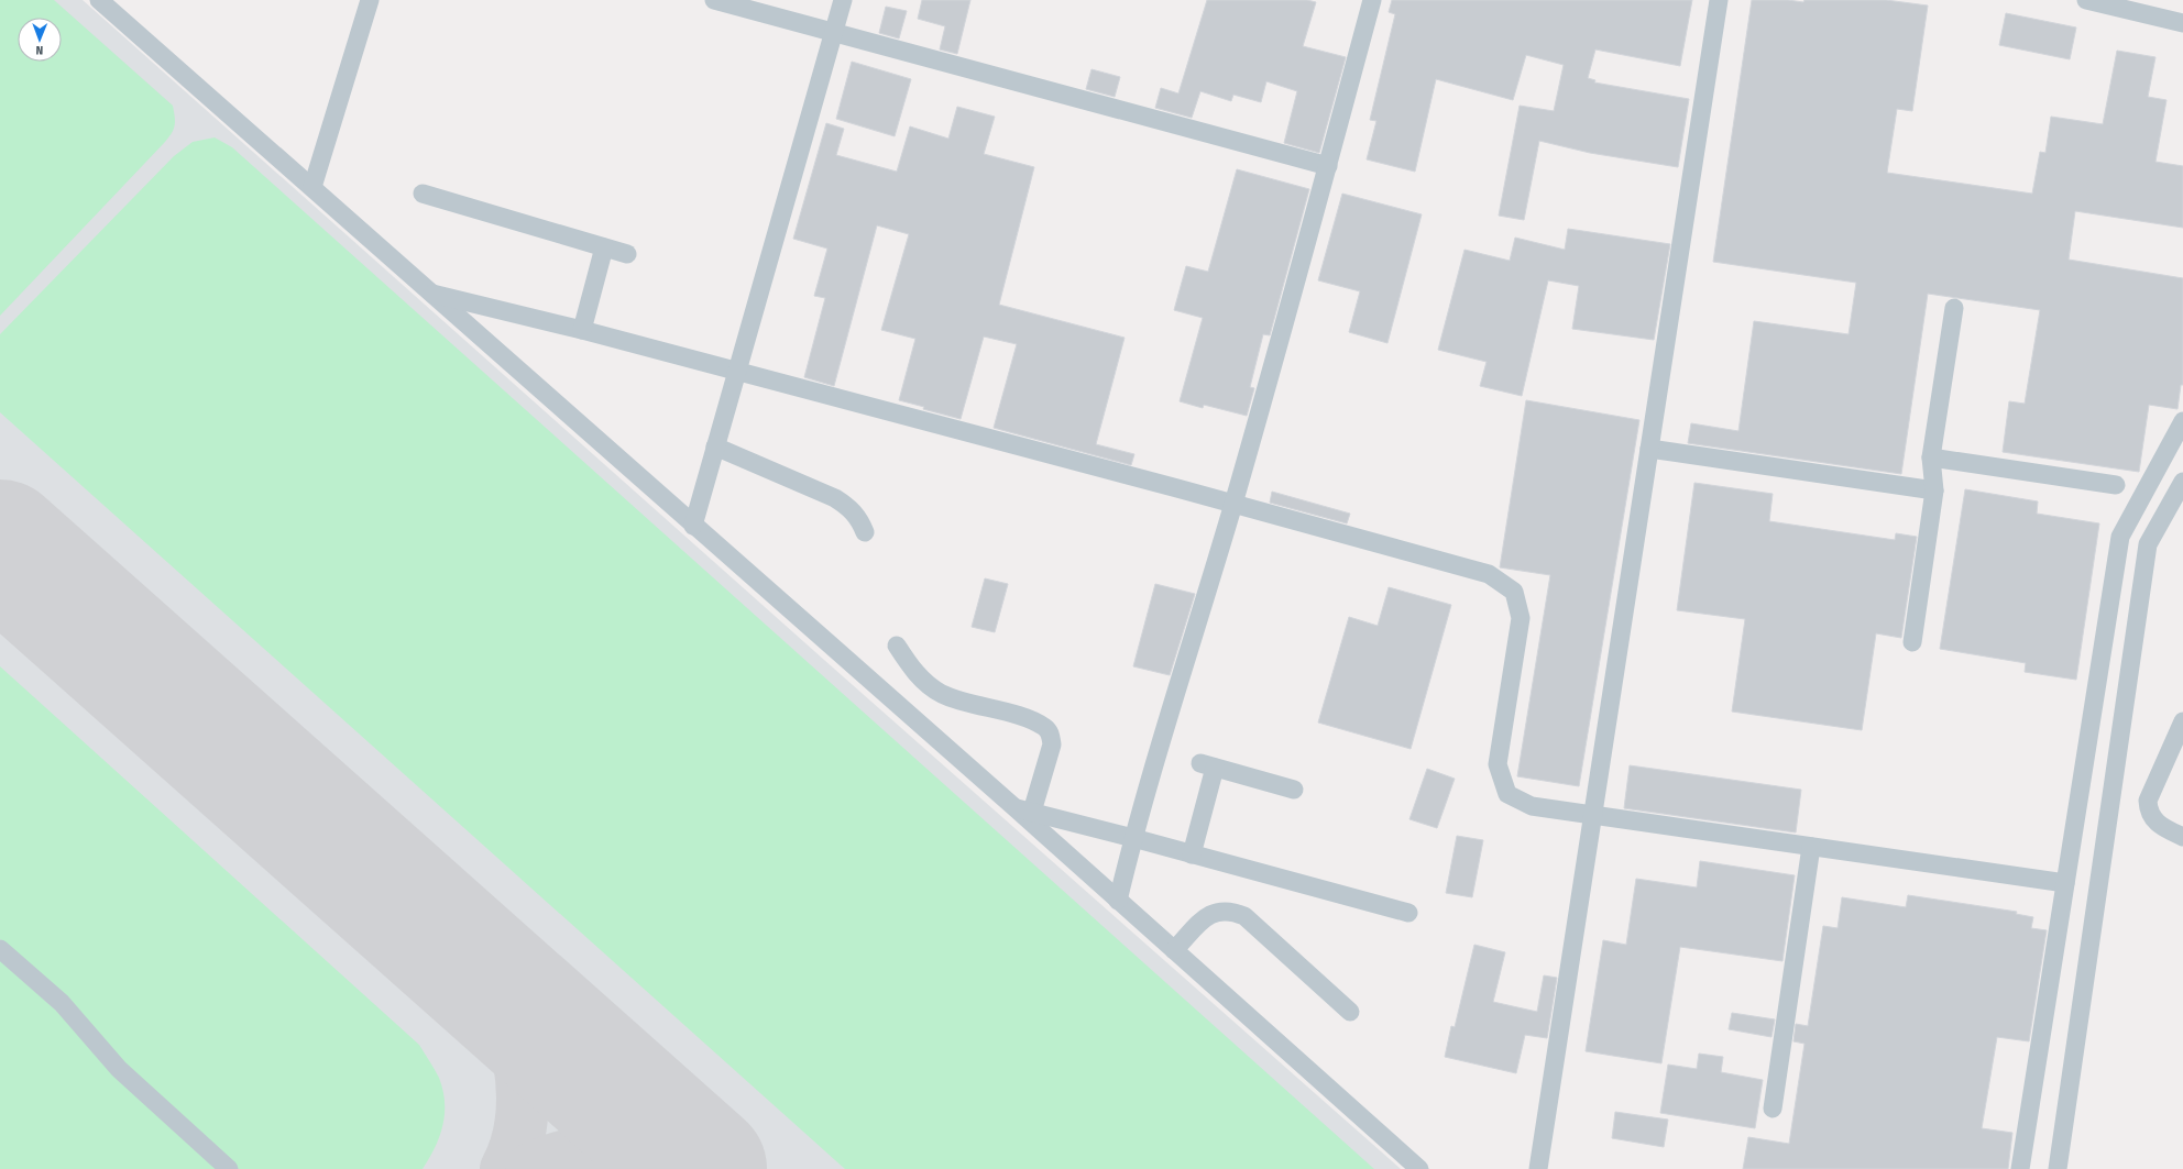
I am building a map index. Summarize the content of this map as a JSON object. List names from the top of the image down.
{
  "north": "bottom"
}
